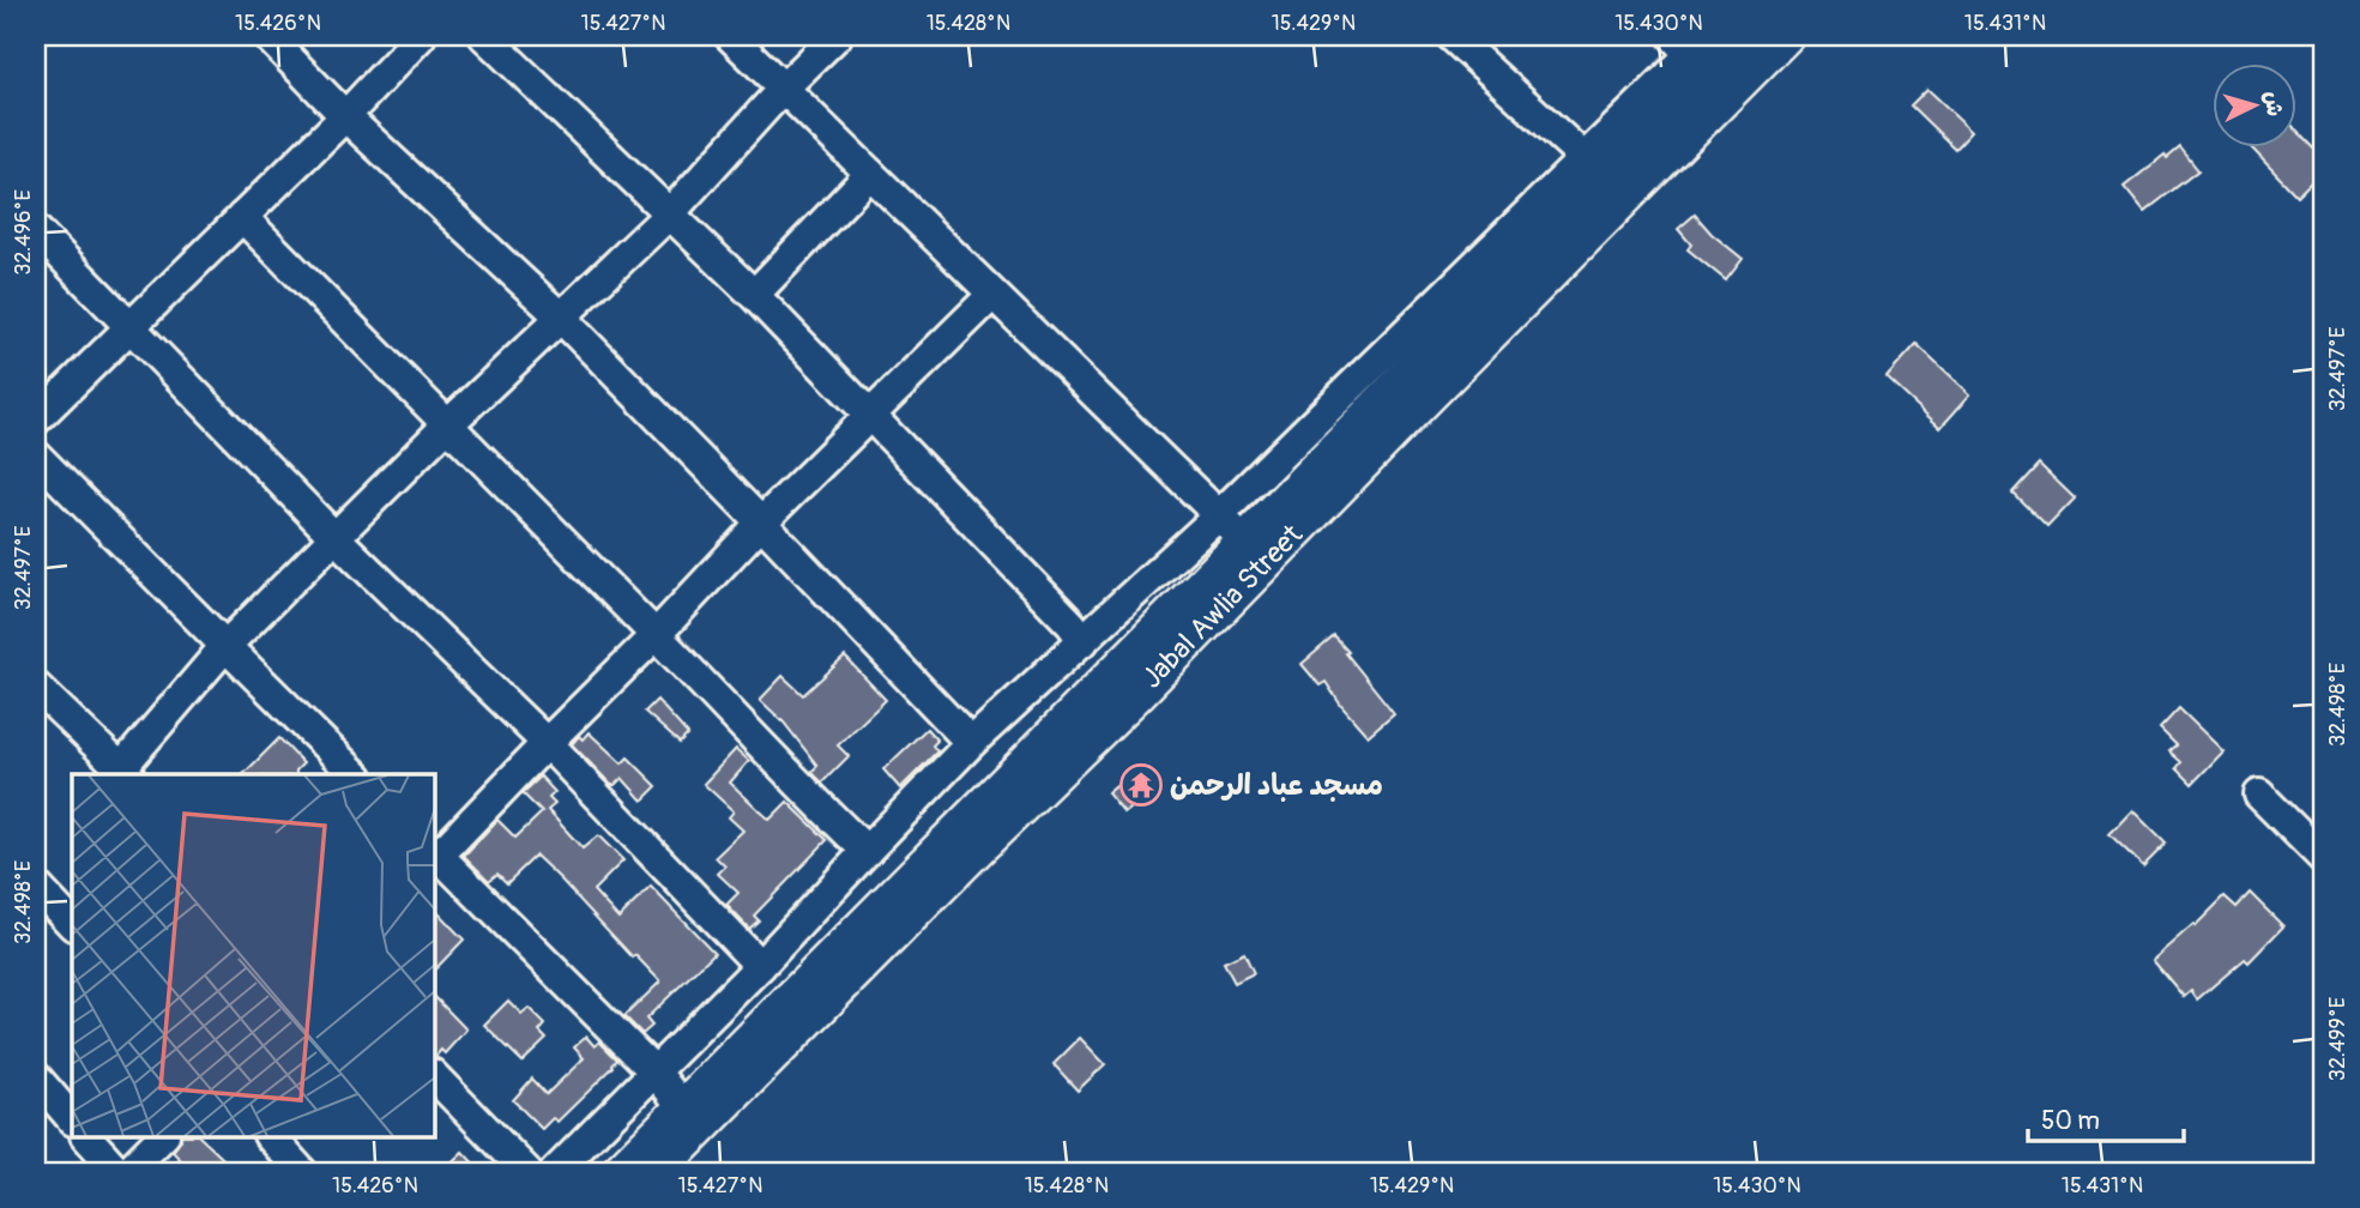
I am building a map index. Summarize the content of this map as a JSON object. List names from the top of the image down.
{
  "streets": {
    "main road": ["Jabal Awlia Street"]
  },
  "places": {
    "temple": ["مسجد عباد الرحمن"]
  },
  "scale_bar": "50 m",
  "north": "right",
  "coordinates": [
    "15.426°N",
    "15.427°N",
    "15.428°N",
    "15.429°N",
    "15.430°N",
    "15.431°N",
    "32.496°E",
    "32.497°E",
    "32.498°E",
    "32.499°E"
  ]
}
